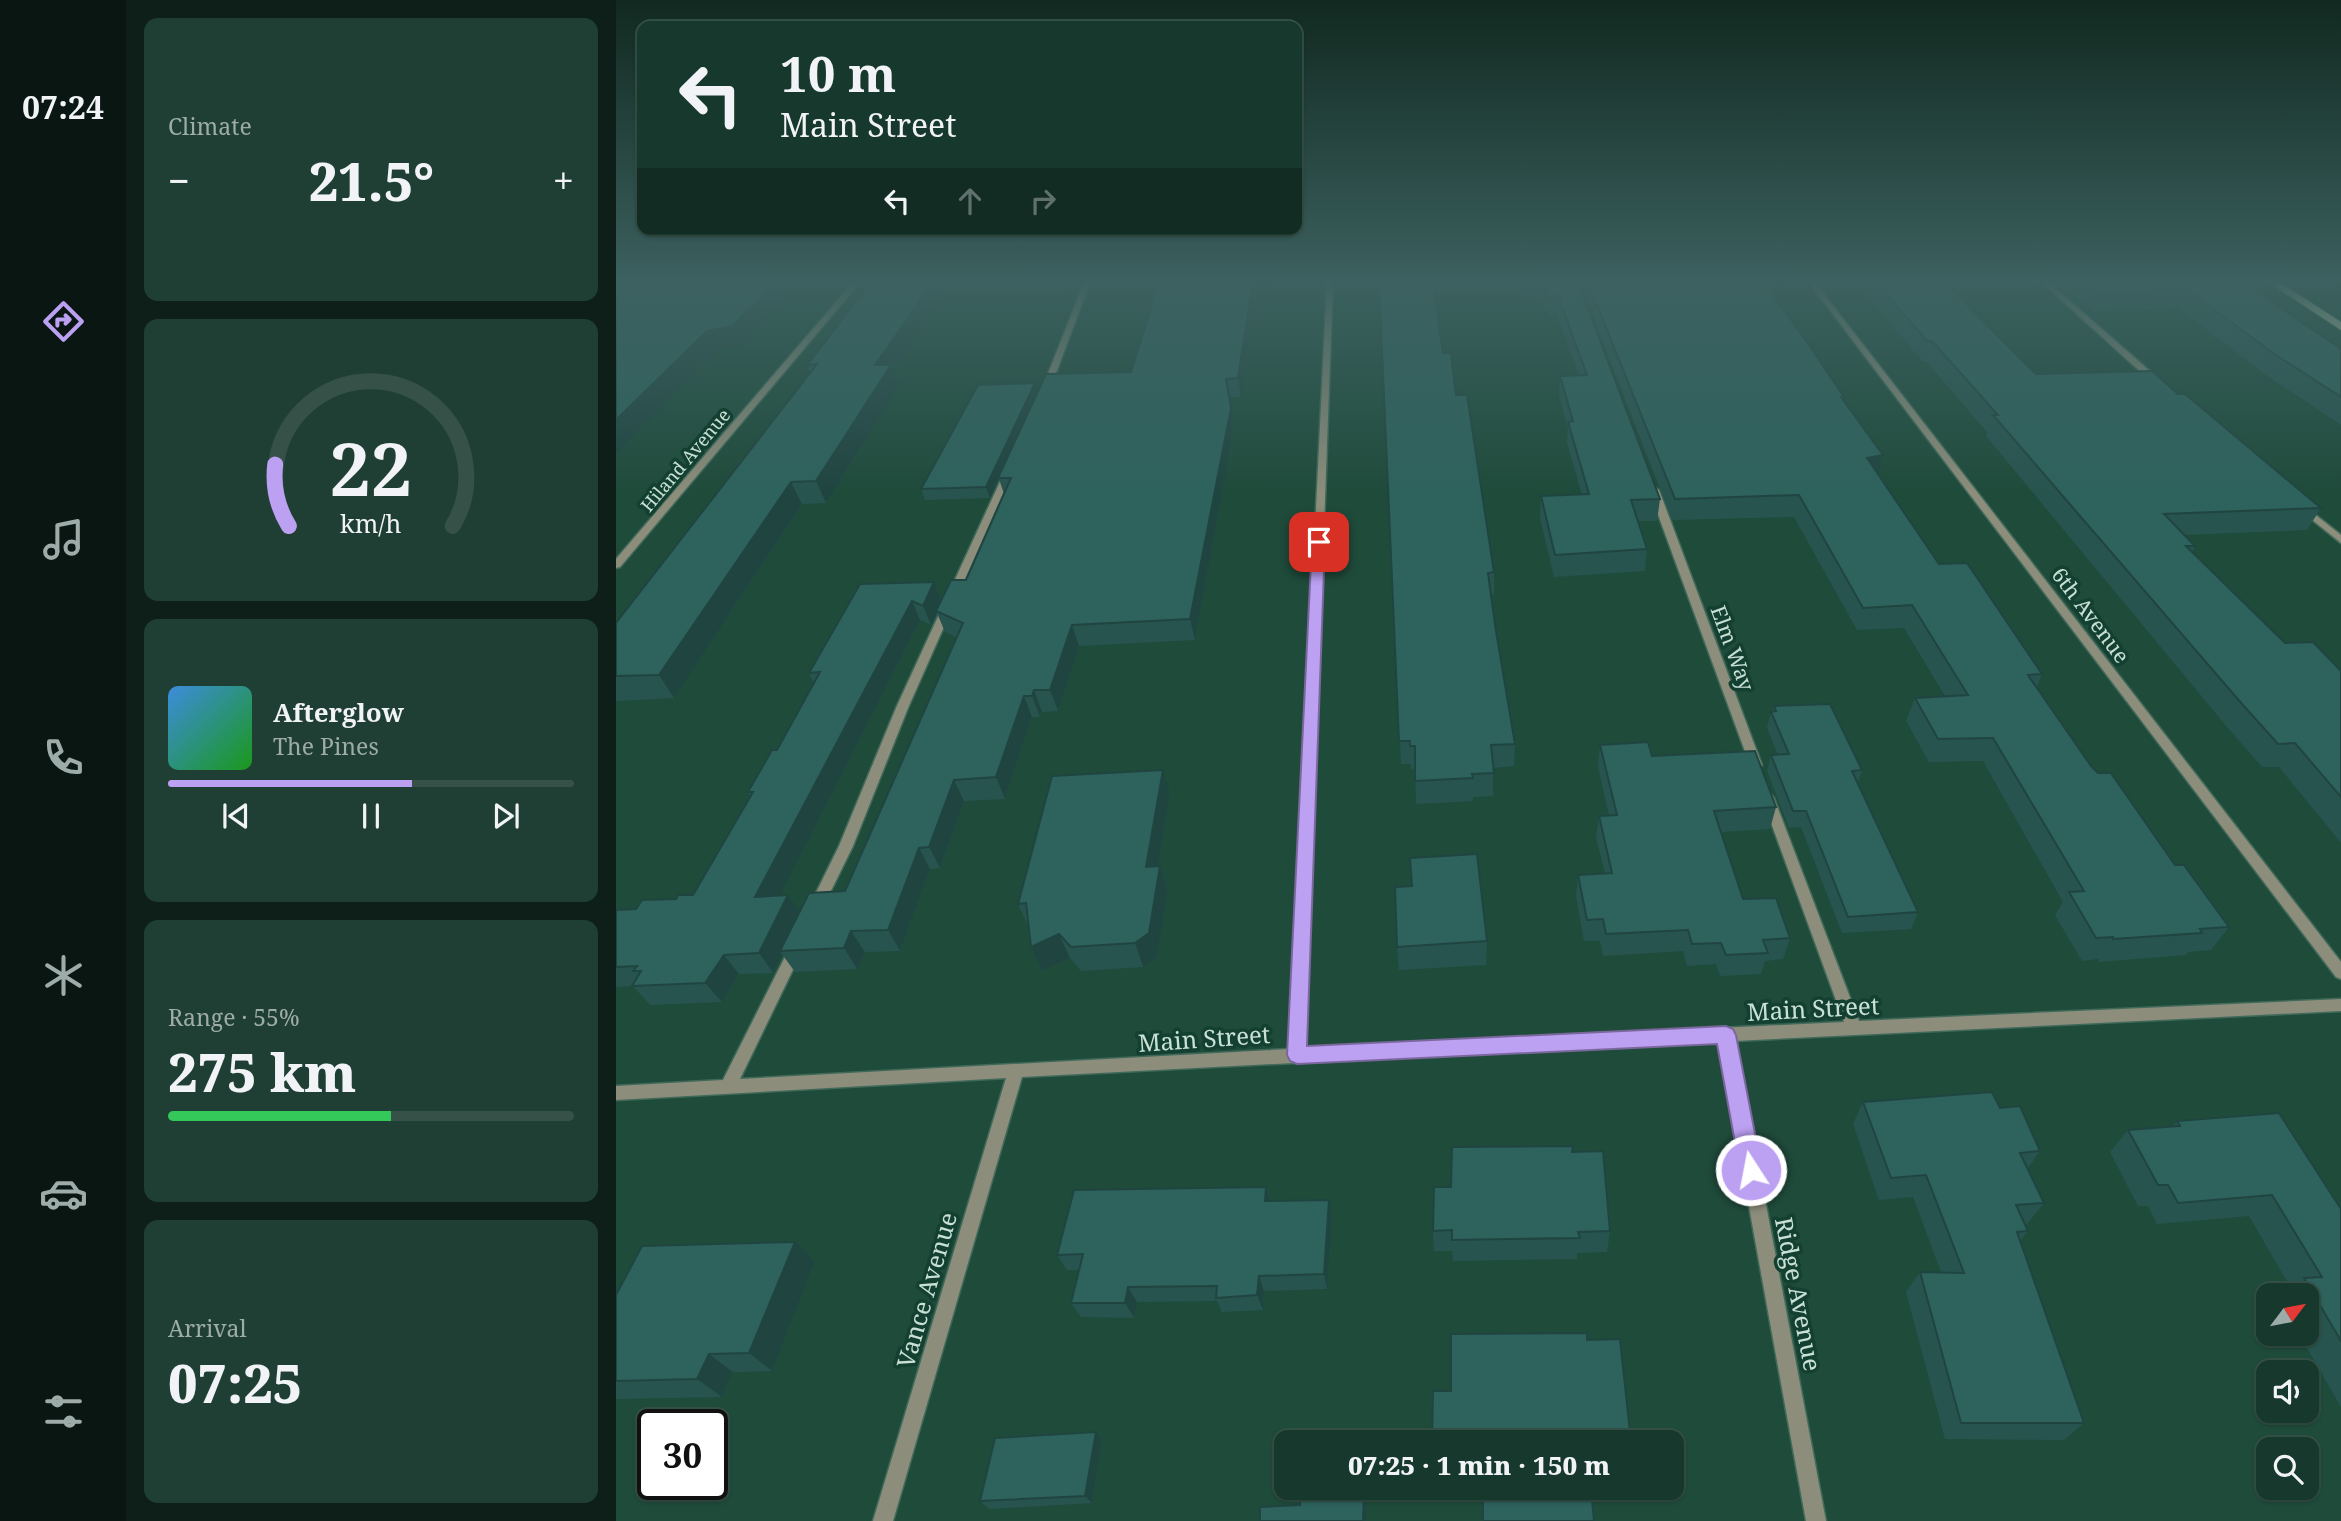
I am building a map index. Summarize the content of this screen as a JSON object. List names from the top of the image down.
{
  "streets": {
    "street": [
      "Hiland Avenue",
      "6th Avenue",
      "Elm Way",
      "Main Street",
      "Vance Avenue",
      "Ridge Avenue"
    ]
  },
  "crossings": [
    ["Main Street", "Vance Avenue"],
    ["Main Street", "Ridge Avenue"]
  ],
  "north": "top right",
  "page": {
    "tabs": "07:24",
    "tile": [
      "Climate",
      ["Range · 55%", "275 km"],
      ["Arrival", "07:25"]
    ],
    "turn": ["10 m", "Main Street"],
    "heat": ["−", "21.5°", "+"],
    "song": ["Afterglow", "The Pines"],
    "limit": "30",
    "trip": "07:25 · 1 min · 150 m",
    "gauge": ["22", "km/h"]
  }
}
